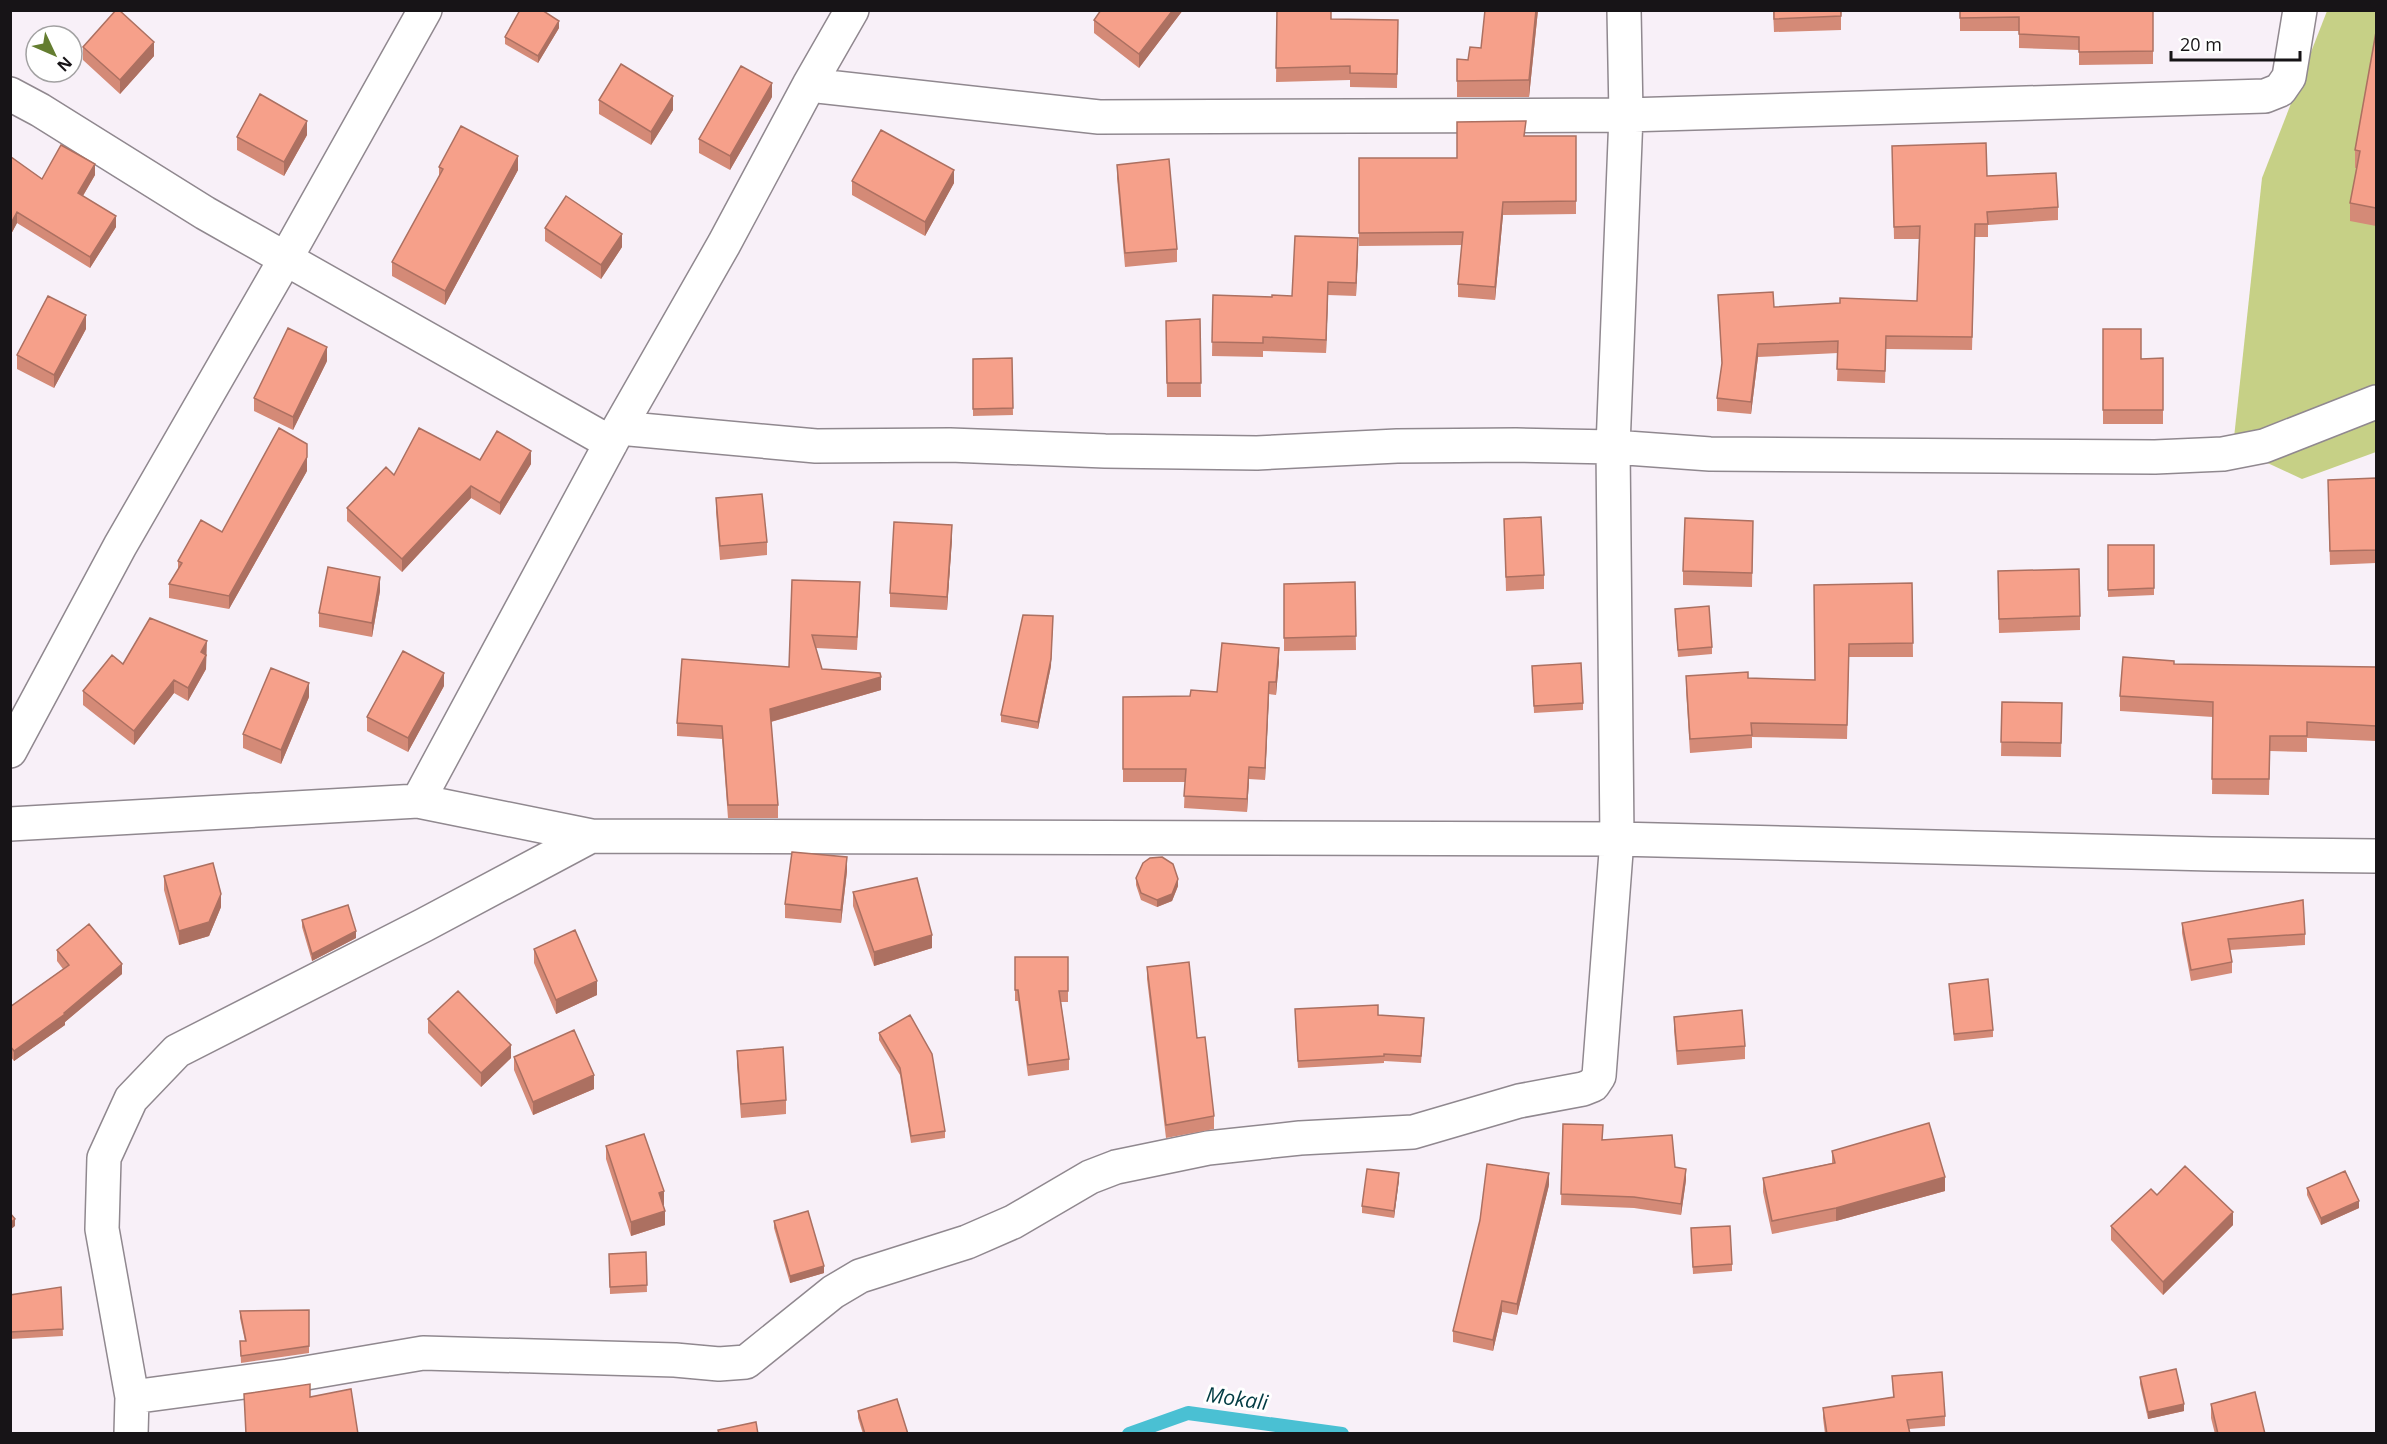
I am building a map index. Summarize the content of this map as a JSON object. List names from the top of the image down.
{
  "water": ["Mokali"],
  "scale_bar": "20 m",
  "north": "bottom right"
}
